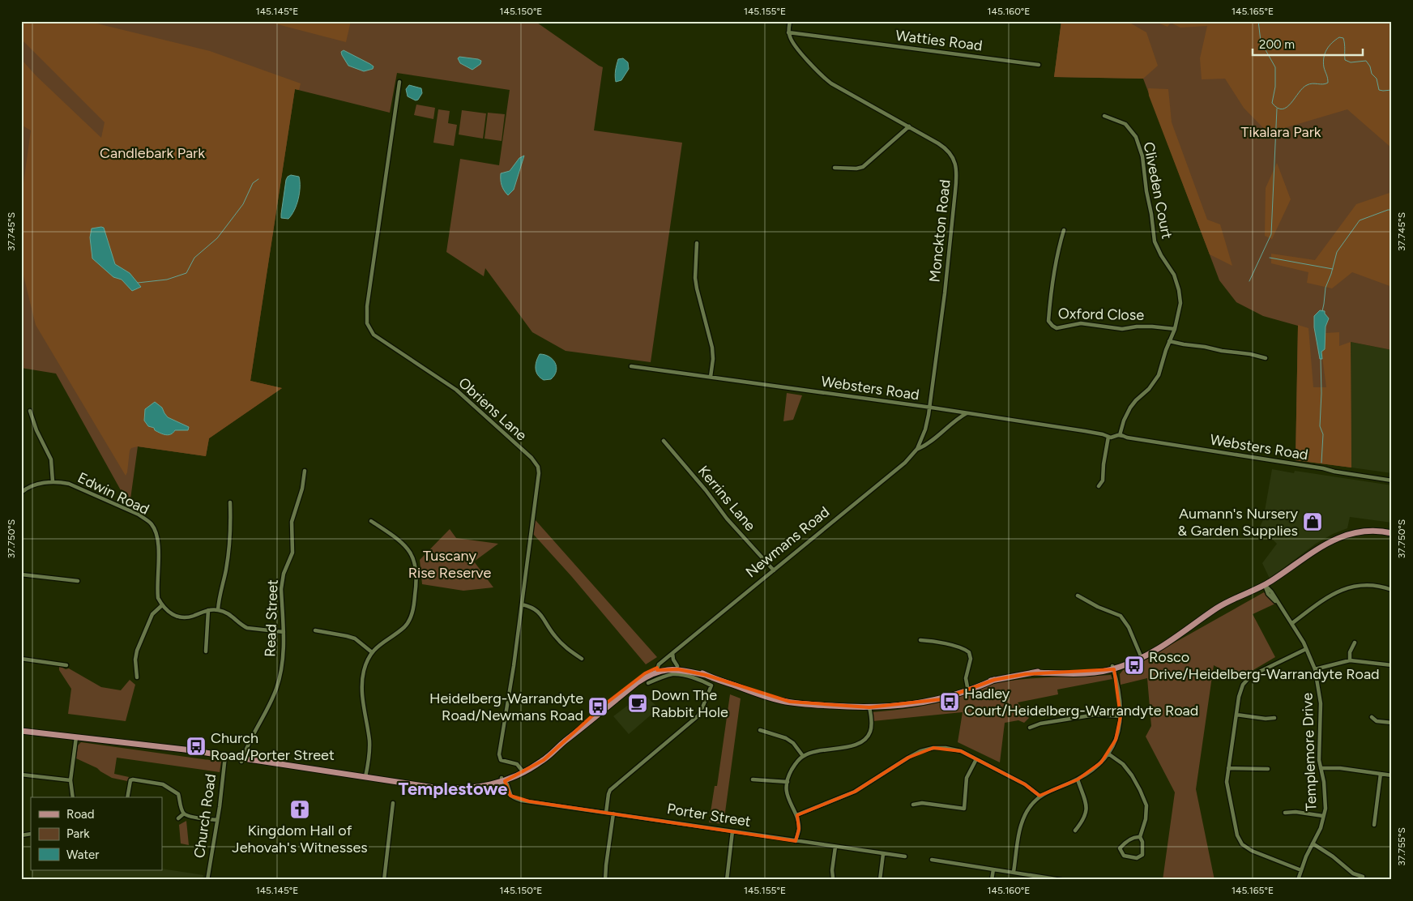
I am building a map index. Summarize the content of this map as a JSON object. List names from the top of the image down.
{
  "streets": {
    "main road": ["Newmans Road"],
    "street": [
      "Watties Road",
      "Cliveden Court",
      "Monckton Road",
      "Oxford Close",
      "Websters Road",
      "Obriens Lane",
      "Edwin Road",
      "Kerrins Lane",
      "Read Street",
      "Templemore Drive",
      "Porter Street",
      "Church Road"
    ]
  },
  "crossings": [
    ["Watties Road", "Monckton Road"],
    ["Cliveden Court", "Oxford Close"],
    ["Cliveden Court", "Websters Road"],
    ["Monckton Road", "Websters Road"],
    ["Monckton Road", "Newmans Road"],
    ["Websters Road", "Newmans Road"],
    ["Obriens Lane", "Newmans Road"],
    ["Kerrins Lane", "Newmans Road"],
    ["Newmans Road", "Porter Street"]
  ],
  "districts": ["Templestowe"],
  "parks": ["Tikalara Park", "Candlebark Park", "Tuscany Rise Reserve"],
  "places": {
    "shop": ["Aumann's Nursery & Garden Supplies"],
    "bus stop": [
      "Rosco Drive/Heidelberg-Warrandyte Road",
      "Hadley Court/Heidelberg-Warrandyte Road",
      "Heidelberg-Warrandyte Road/Newmans Road",
      "Church Road/Porter Street"
    ],
    "cafe": ["Down The Rabbit Hole"],
    "church": ["Kingdom Hall of Jehovah's Witnesses"]
  },
  "legend": ["Road", "Park", "Water"],
  "scale_bar": "200 m",
  "coordinates": [
    "145.145°E",
    "145.150°E",
    "145.155°E",
    "145.160°E",
    "145.165°E",
    "37.745°S",
    "37.750°S",
    "37.755°S"
  ]
}
